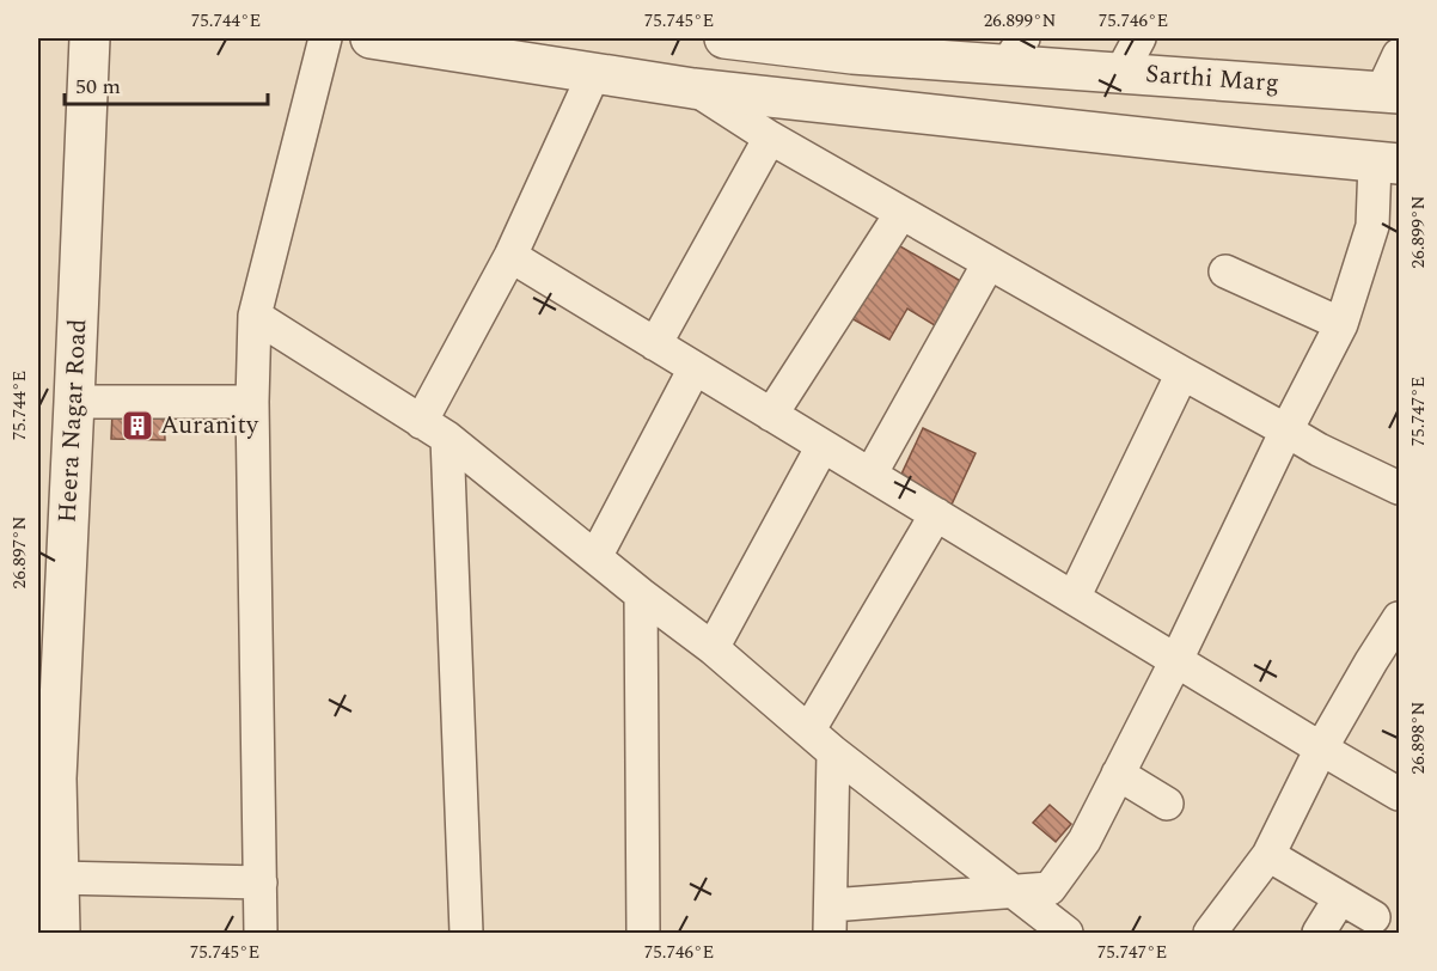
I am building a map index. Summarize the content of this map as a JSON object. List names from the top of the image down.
{
  "streets": {
    "street": ["Sarthi Marg", "Heera Nagar Road"]
  },
  "places": {
    "building": ["Auranity"]
  },
  "scale_bar": "50 m",
  "coordinates": [
    "75.744°E",
    "75.745°E",
    "26.899°N",
    "75.746°E",
    "75.747°E",
    "26.897°N",
    "26.898°N"
  ]
}
